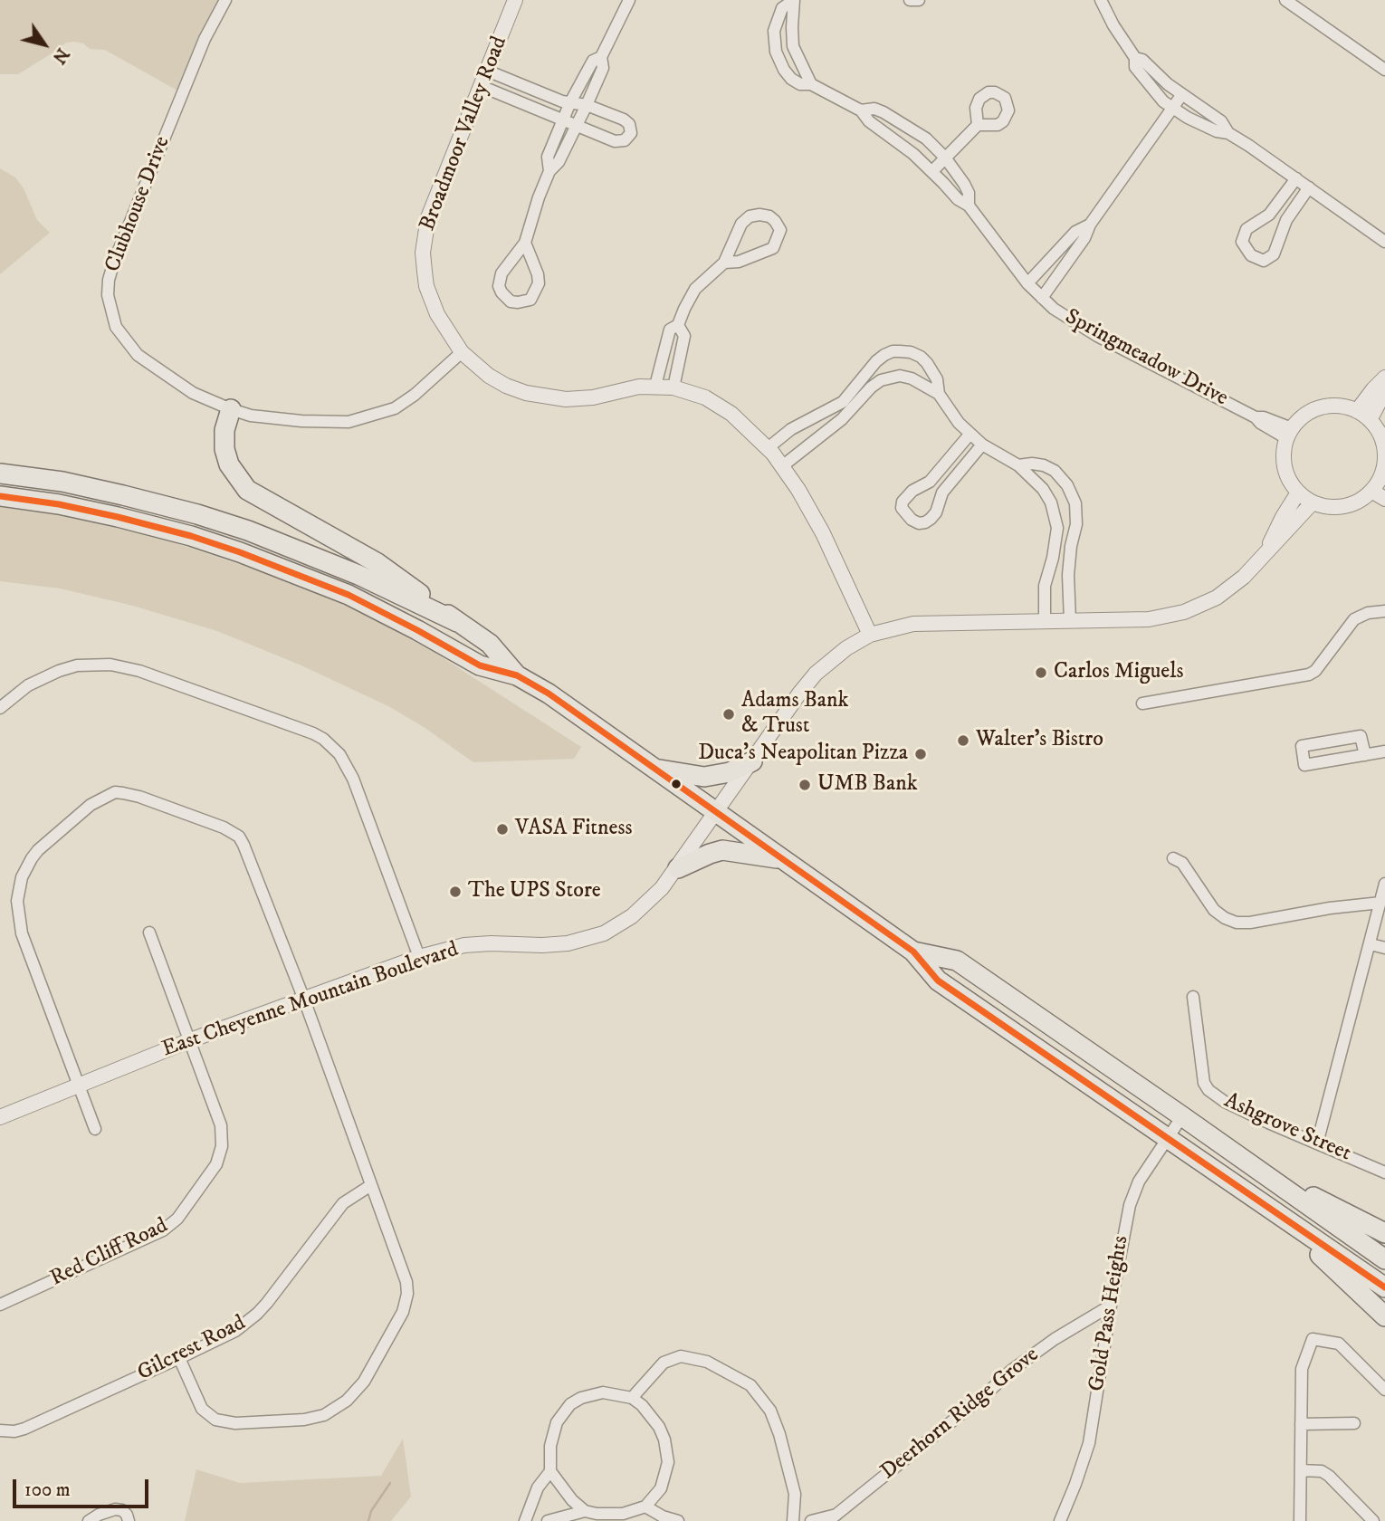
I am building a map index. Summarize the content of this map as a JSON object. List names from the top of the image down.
{
  "streets": {
    "street": [
      "Broadmoor Valley Road",
      "Clubhouse Drive",
      "Springmeadow Drive",
      "East Cheyenne Mountain Boulevard",
      "Ashgrove Street",
      "Red Cliff Road",
      "Gold Pass Heights",
      "Gilcrest Road",
      "Deerhorn Ridge Grove"
    ]
  },
  "crossings": [
    ["Broadmoor Valley Road", "Clubhouse Drive"],
    ["Broadmoor Valley Road", "East Cheyenne Mountain Boulevard"],
    ["Springmeadow Drive", "East Cheyenne Mountain Boulevard"],
    ["East Cheyenne Mountain Boulevard", "Red Cliff Road"],
    ["Gold Pass Heights", "Deerhorn Ridge Grove"]
  ],
  "places": [
    "Carlos Miguels",
    "Adams Bank & Trust",
    "Walter's Bistro",
    "Duca's Neapolitan Pizza",
    "UMB Bank",
    "VASA Fitness",
    "The UPS Store"
  ],
  "scale_bar": "100 m",
  "north": "bottom right"
}
